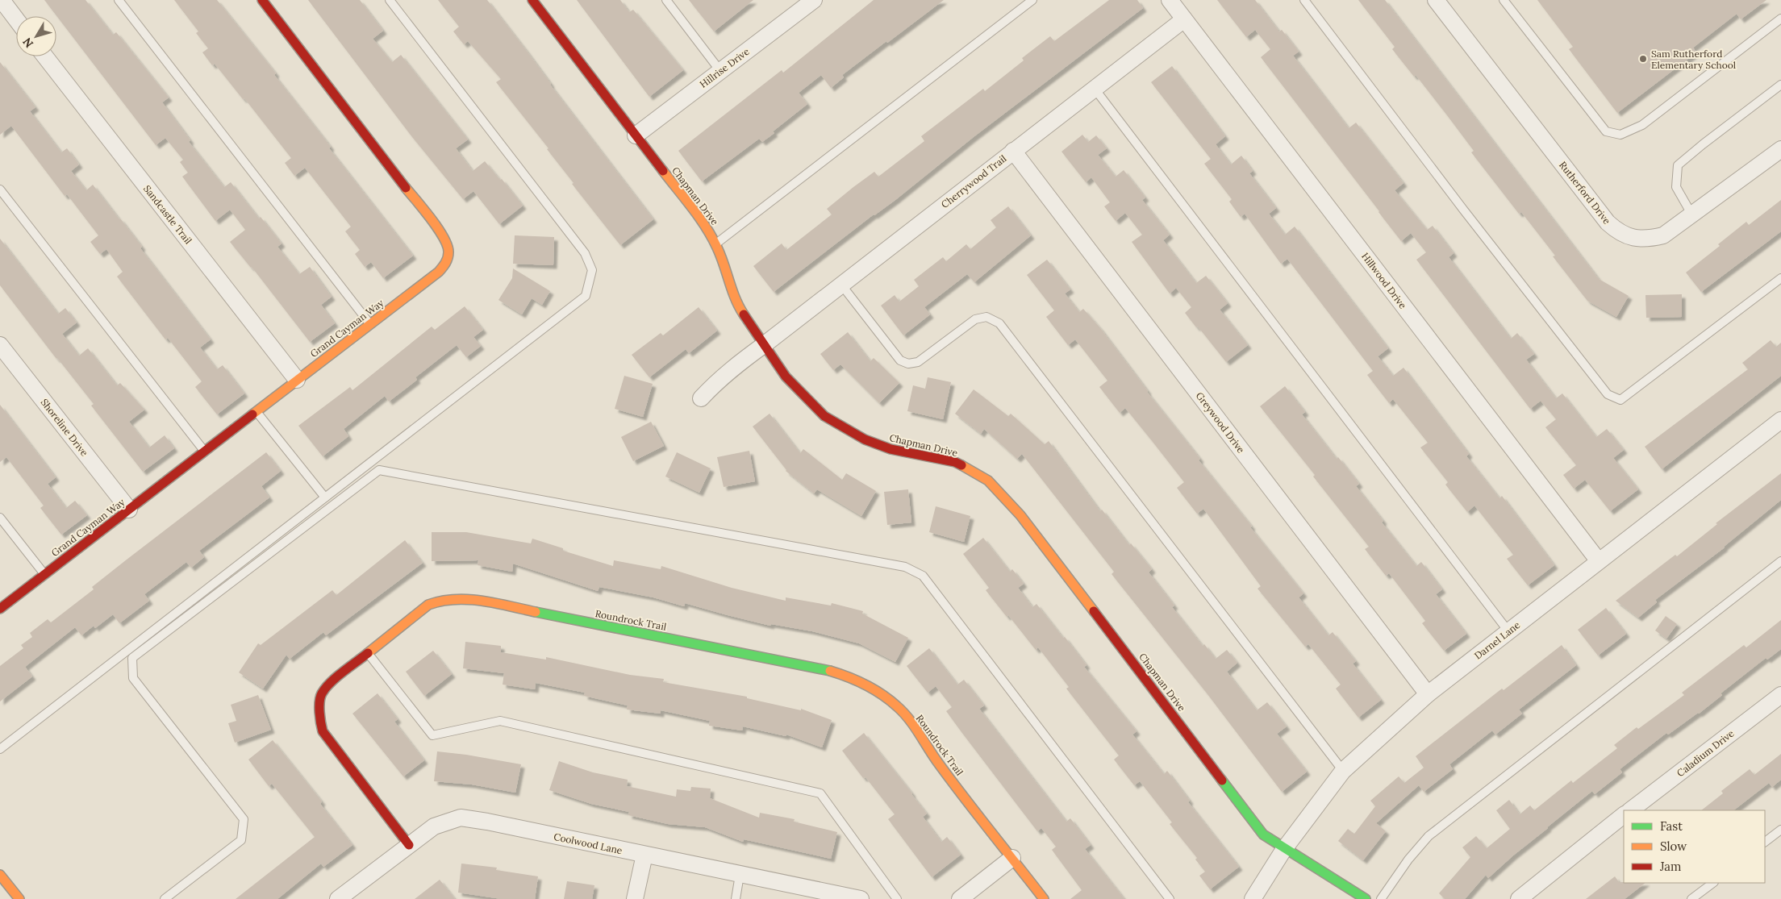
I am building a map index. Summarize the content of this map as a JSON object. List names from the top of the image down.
{
  "streets": {
    "street": [
      "Hillrise Drive",
      "Cherrywood Trail",
      "Rutherford Drive",
      "Chapman Drive",
      "Sandcastle Trail",
      "Hillwood Drive",
      "Grand Cayman Way",
      "Greywood Drive",
      "Shoreline Drive",
      "Roundrock Trail",
      "Darnel Lane",
      "Caladium Drive",
      "Coolwood Lane"
    ]
  },
  "crossings": [
    ["Hillrise Drive", "Chapman Drive"],
    ["Cherrywood Trail", "Chapman Drive"],
    ["Cherrywood Trail", "Hillwood Drive"],
    ["Cherrywood Trail", "Greywood Drive"],
    ["Chapman Drive", "Darnel Lane"],
    ["Sandcastle Trail", "Grand Cayman Way"],
    ["Hillwood Drive", "Darnel Lane"],
    ["Grand Cayman Way", "Shoreline Drive"],
    ["Greywood Drive", "Darnel Lane"],
    ["Roundrock Trail", "Coolwood Lane"]
  ],
  "places": ["Sam Rutherford Elementary School"],
  "legend": ["Fast", "Slow", "Jam"],
  "north": "bottom left"
}
